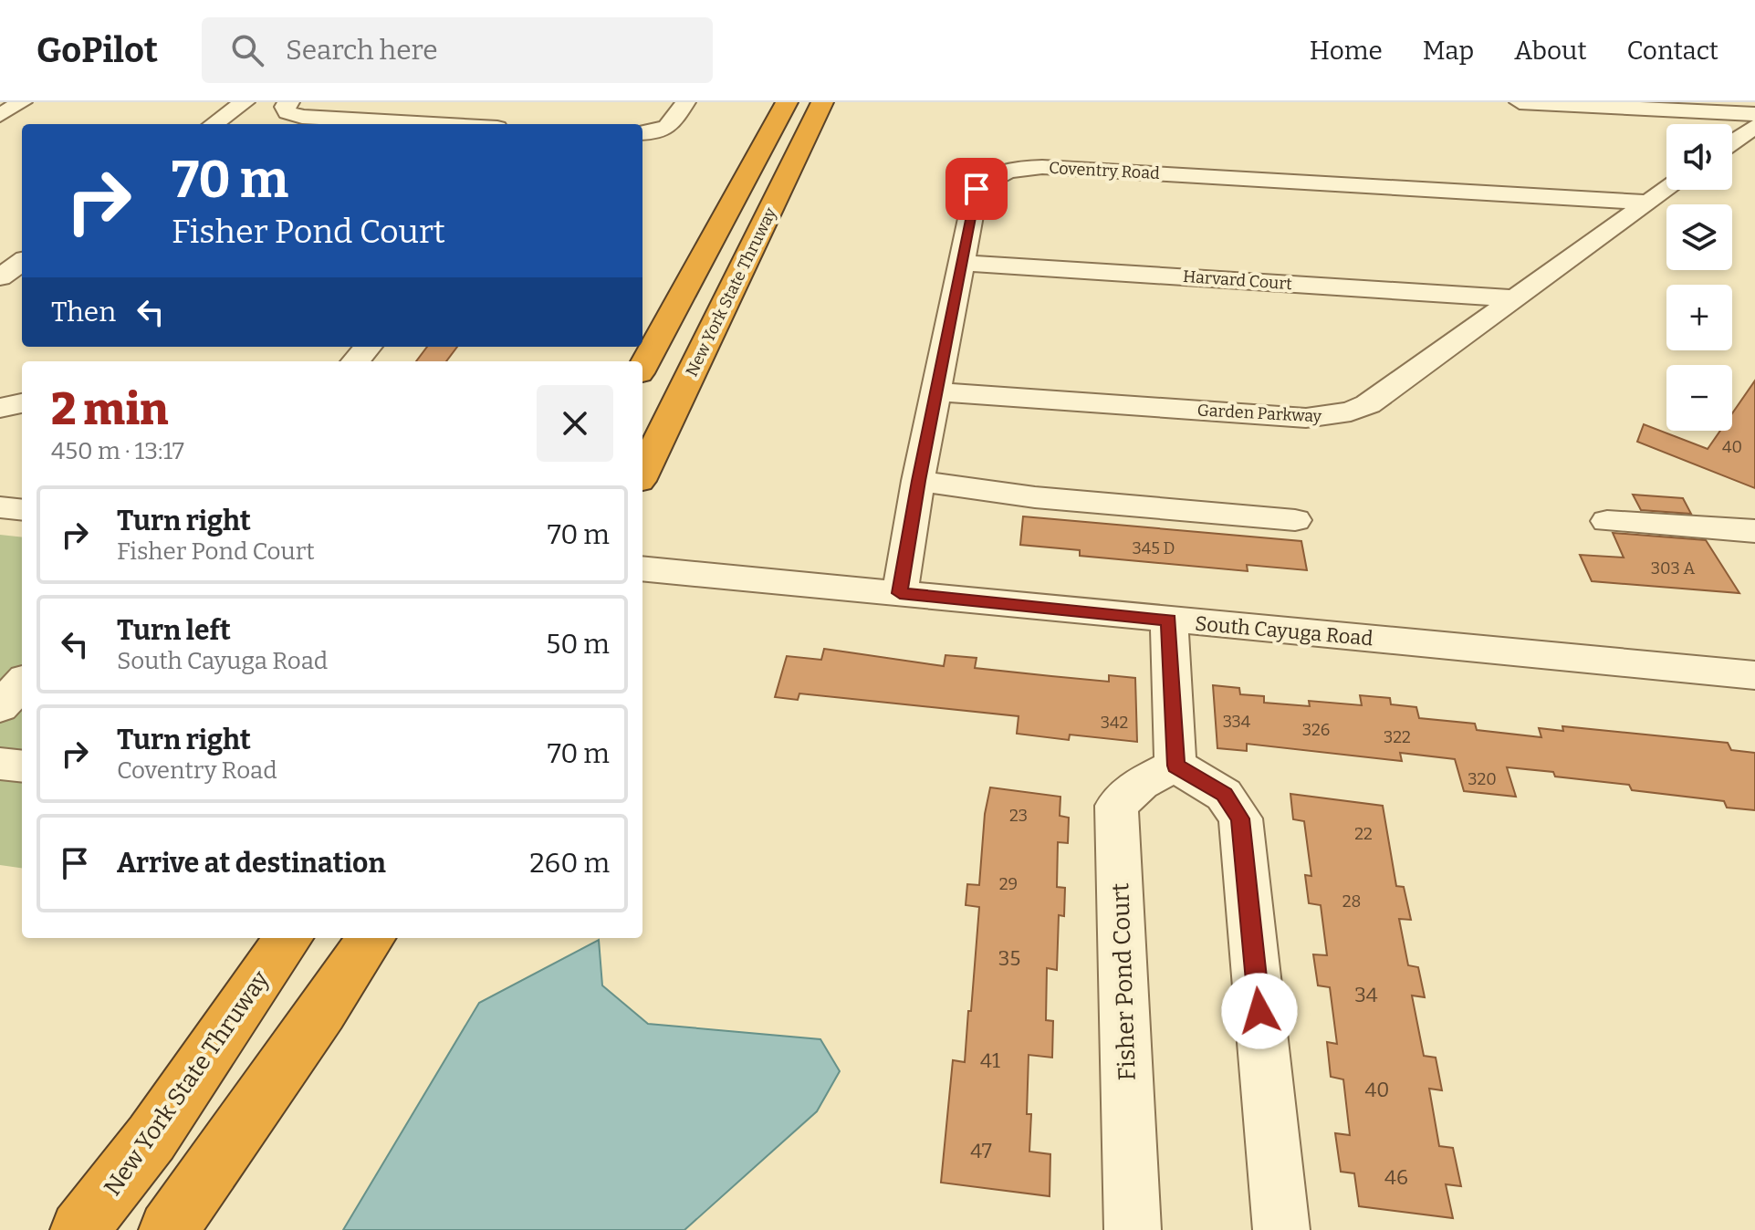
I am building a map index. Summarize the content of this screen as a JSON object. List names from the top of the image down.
{
  "streets": {
    "highway": ["New York State Thruway"],
    "street": [
      "Coventry Road",
      "Harvard Court",
      "Garden Parkway",
      "South Cayuga Road",
      "Fisher Pond Court"
    ]
  },
  "crossings": [
    ["Coventry Road", "Harvard Court"],
    ["Coventry Road", "Garden Parkway"],
    ["Coventry Road", "South Cayuga Road"],
    ["Harvard Court", "Garden Parkway"]
  ],
  "house_numbers": [
    "40",
    "345 D",
    "303 A",
    "334",
    "342",
    "326",
    "322",
    "320",
    "23",
    "22",
    "29",
    "28",
    "35",
    "34",
    "41",
    "40",
    "47",
    "46"
  ],
  "page": {
    "header": "GoPilot",
    "search": "Search here",
    "nav": [
      "Home",
      "Map",
      "About",
      "Contact"
    ],
    "map_buttons": ["+", "−"],
    "turn": ["70 m", "Fisher Pond Court"],
    "then": "Then",
    "heading": ["2 min", "450 m · 13:17"],
    "list": [
      {
        "name": "Turn right",
        "note": "Fisher Pond Court",
        "value": "70 m"
      },
      {
        "name": "Turn left",
        "note": "South Cayuga Road",
        "value": "50 m"
      },
      {
        "name": "Turn right",
        "note": "Coventry Road",
        "value": "70 m"
      },
      {
        "name": "Arrive at destination",
        "value": "260 m"
      }
    ]
  }
}
